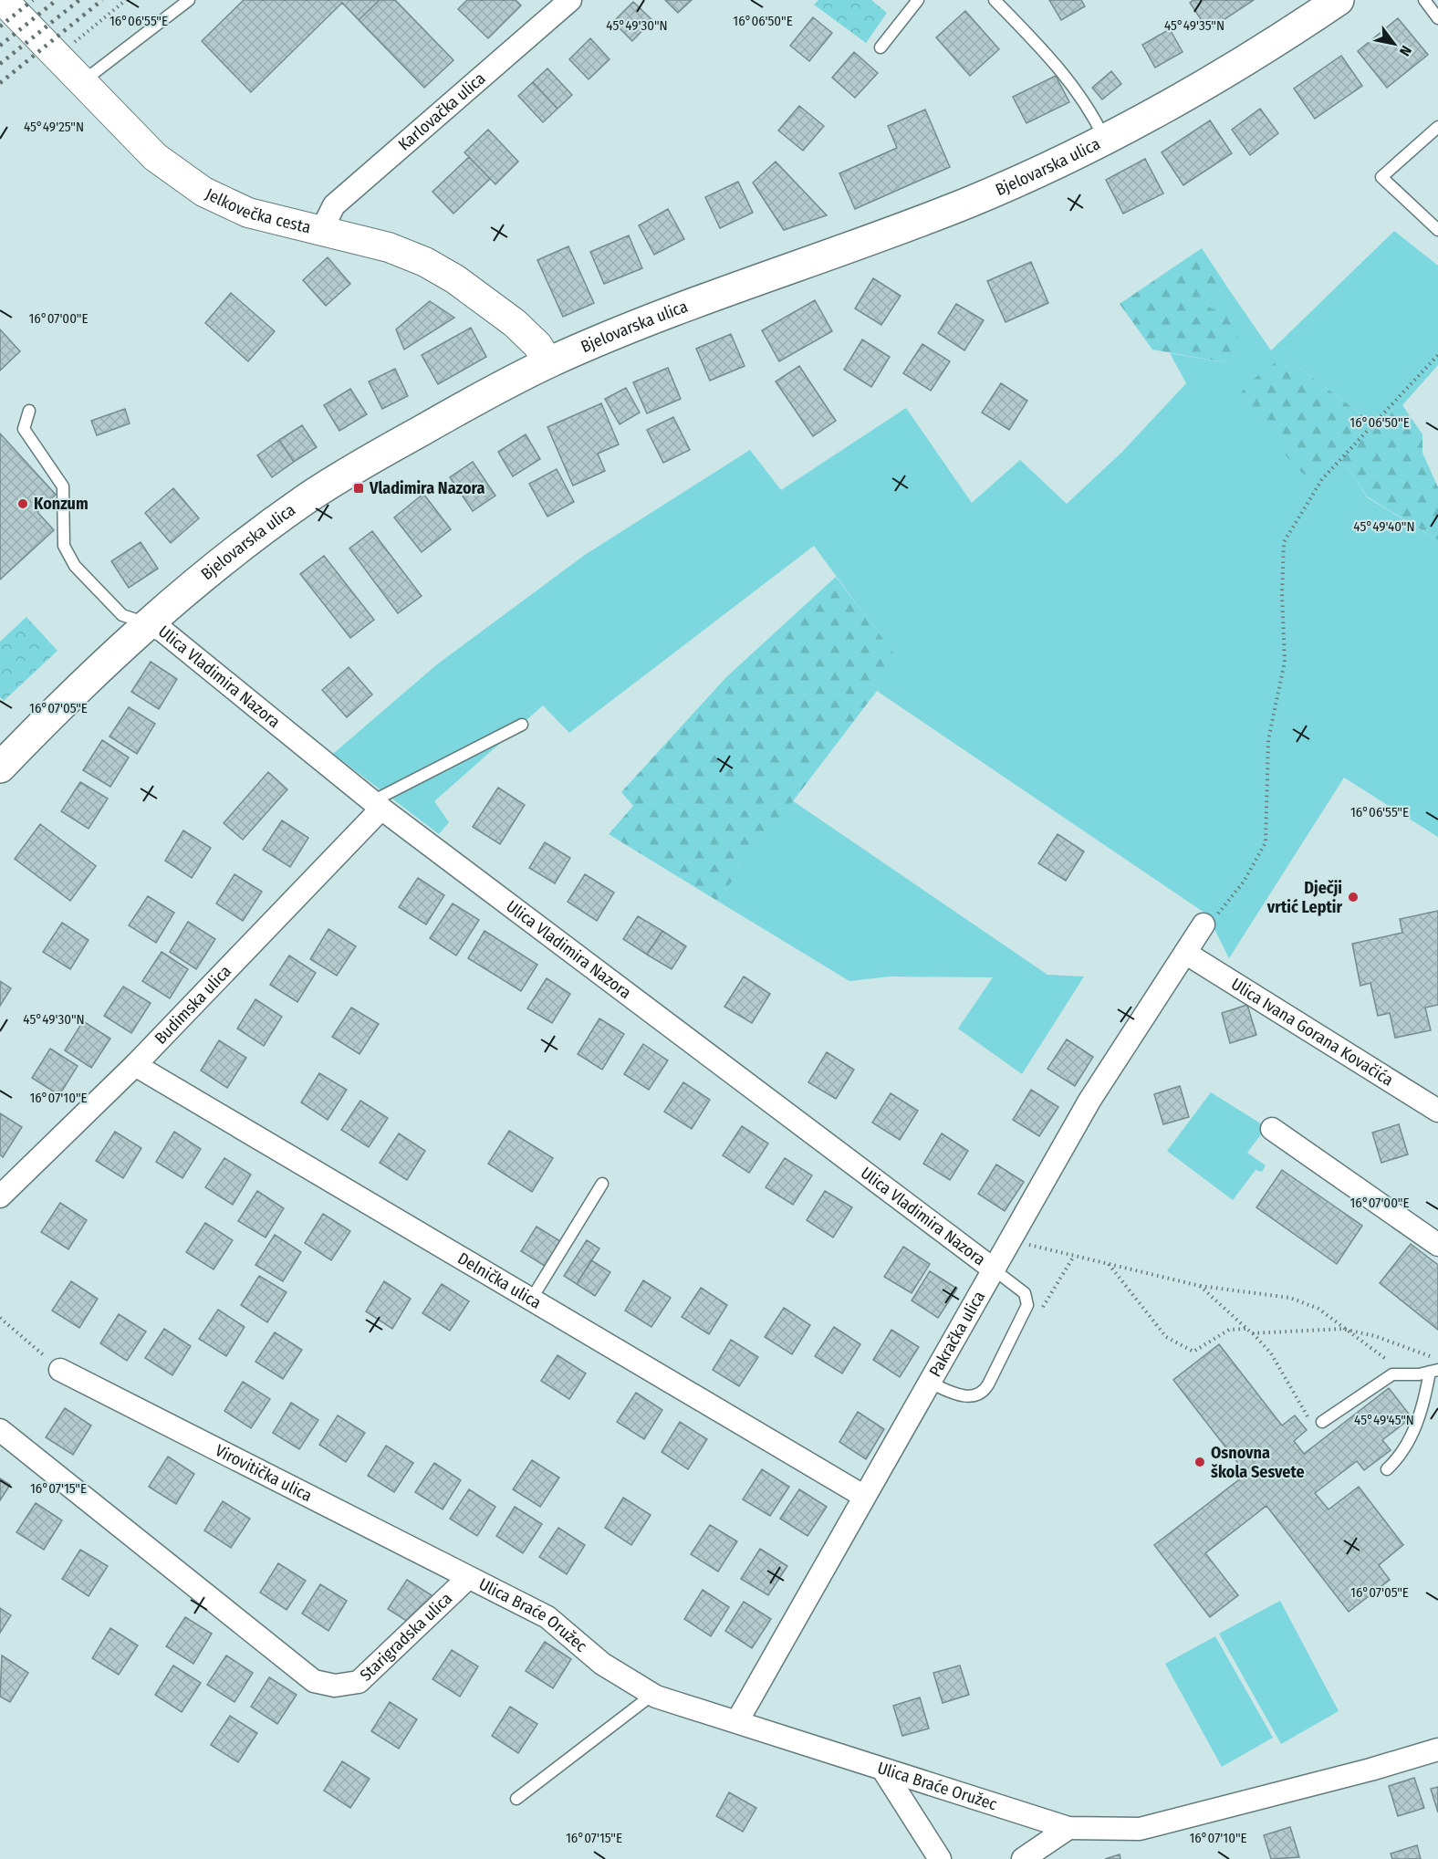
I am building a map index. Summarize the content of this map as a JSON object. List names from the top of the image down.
{
  "streets": {
    "main road": ["Bjelovarska ulica"],
    "street": [
      "Karlovačka ulica",
      "Jelkovečka cesta",
      "Ulica Vladimira Nazora",
      "Budimska ulica",
      "Ulica Ivana Gorana Kovačića",
      "Delnička ulica",
      "Pakračka ulica",
      "Virovitička ulica",
      "Ulica Braće Oružec",
      "Starigradska ulica"
    ]
  },
  "crossings": [
    ["Karlovačka ulica", "Jelkovečka cesta"],
    ["Bjelovarska ulica", "Jelkovečka cesta"],
    ["Bjelovarska ulica", "Ulica Vladimira Nazora"],
    ["Ulica Vladimira Nazora", "Budimska ulica"],
    ["Ulica Vladimira Nazora", "Pakračka ulica"],
    ["Budimska ulica", "Delnička ulica"],
    ["Ulica Ivana Gorana Kovačića", "Pakračka ulica"],
    ["Delnička ulica", "Pakračka ulica"],
    ["Pakračka ulica", "Ulica Braće Oružec"],
    ["Virovitička ulica", "Ulica Braće Oružec"],
    ["Virovitička ulica", "Starigradska ulica"],
    ["Ulica Braće Oružec", "Starigradska ulica"]
  ],
  "places": {
    "transit": ["Vladimira Nazora"],
    "other": ["Konzum", "Dječji vrtić Leptir", "Osnovna škola Sesvete"]
  },
  "north": "bottom right",
  "coordinates": [
    "16°06'55\"E",
    "16°06'50\"E",
    "45°49'30\"N",
    "45°49'35\"N",
    "45°49'25\"N",
    "16°07'00\"E",
    "45°49'40\"N",
    "16°07'05\"E",
    "16°07'10\"E",
    "45°49'45\"N",
    "16°07'15\"E"
  ]
}
